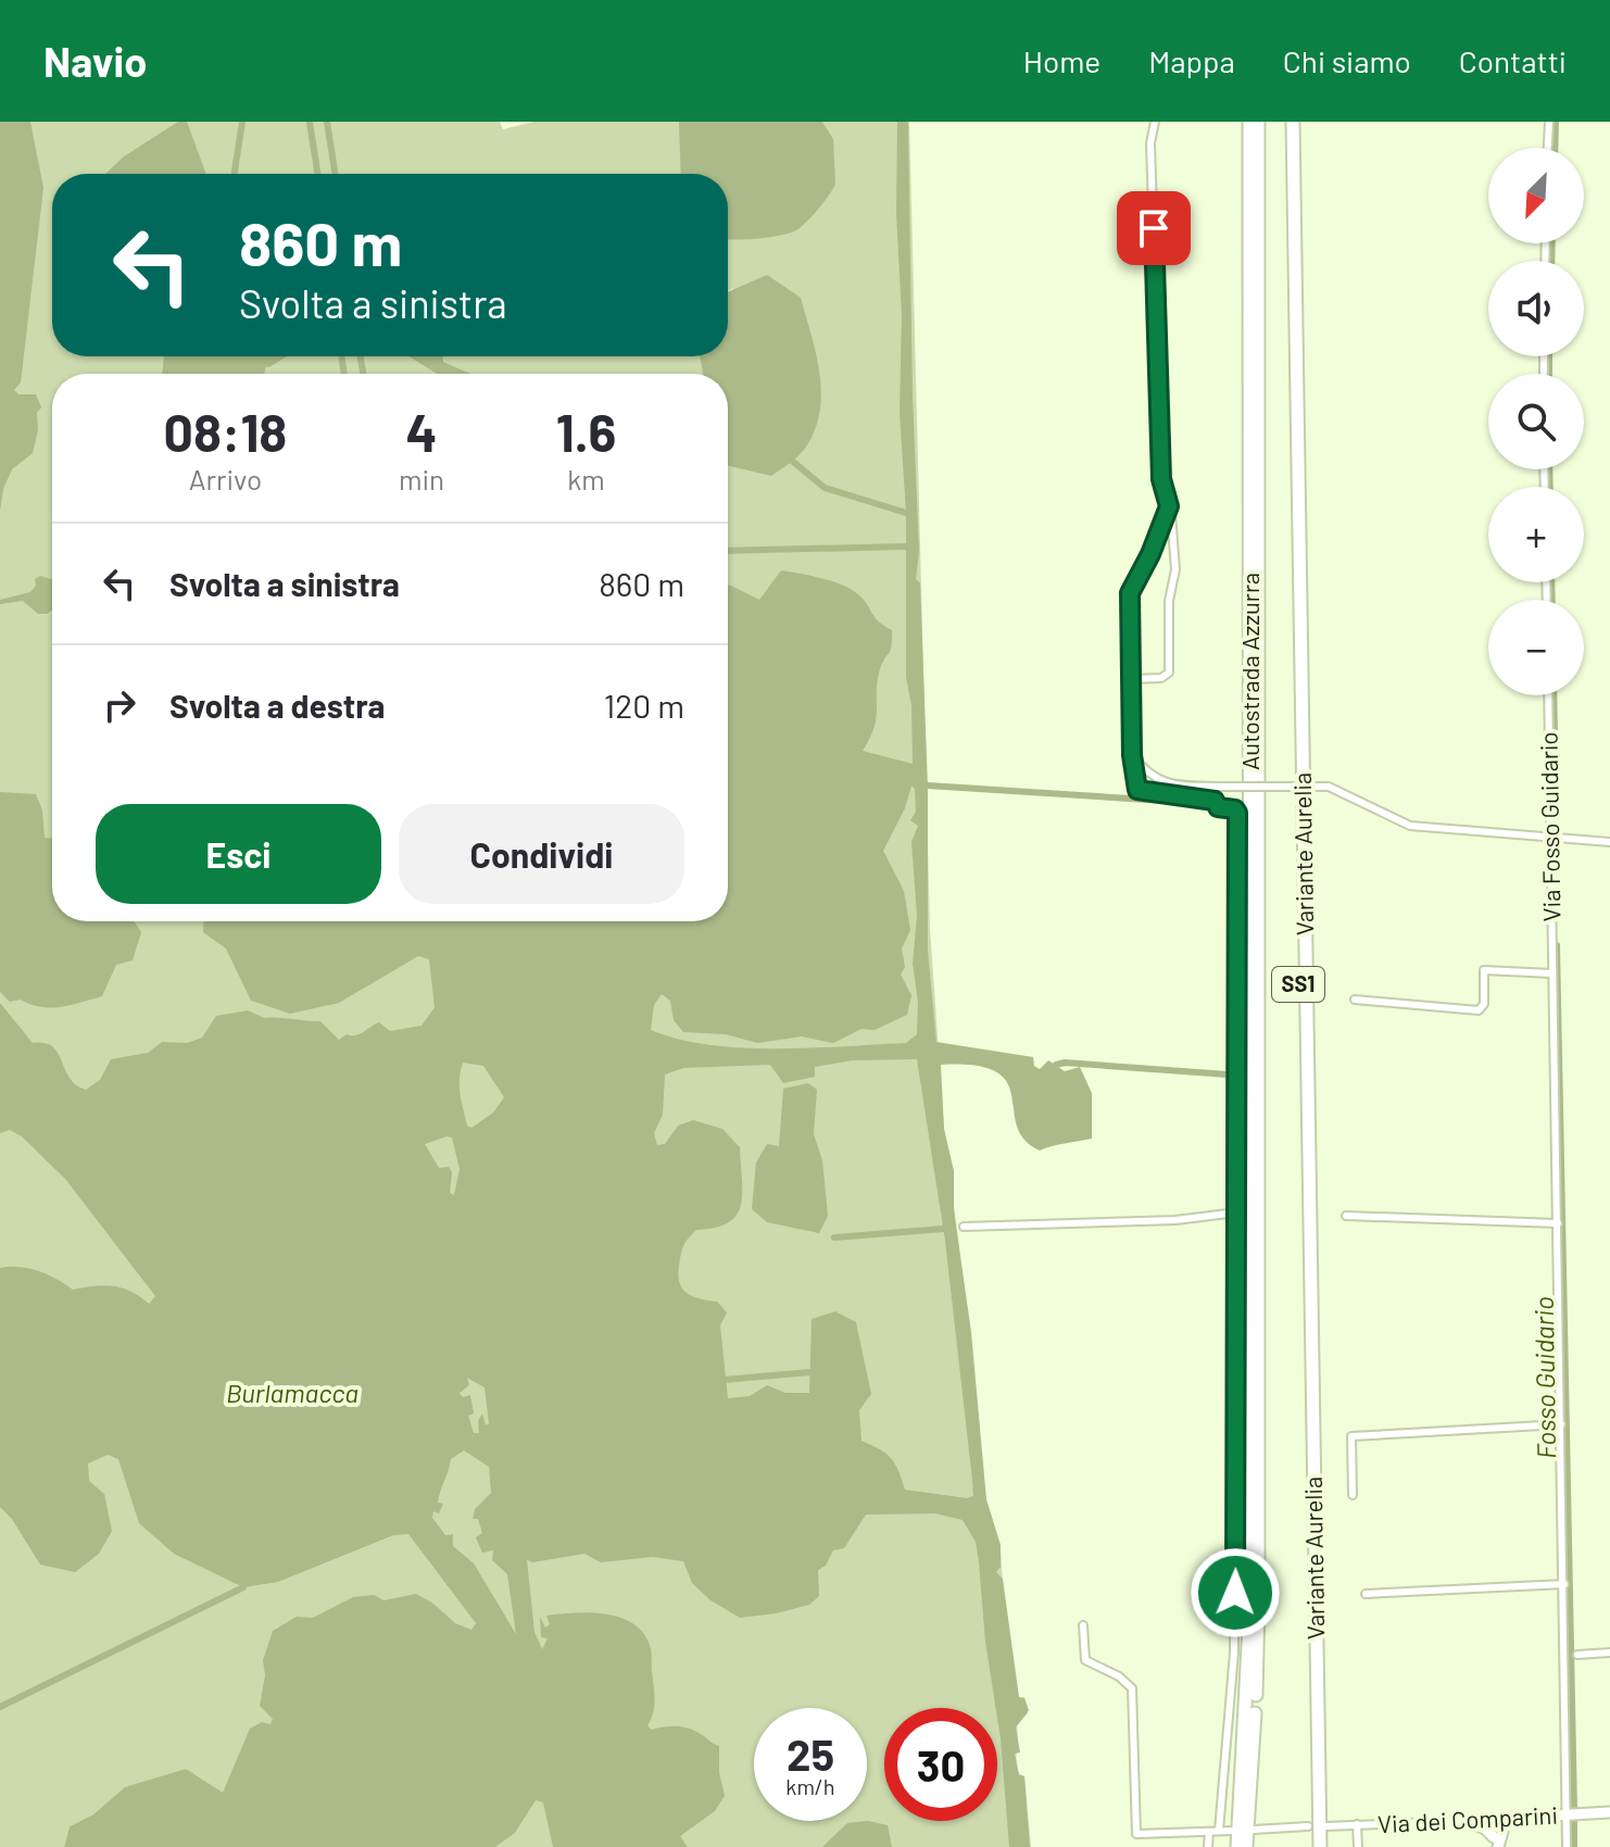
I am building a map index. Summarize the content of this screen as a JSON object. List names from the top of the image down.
{
  "streets": {
    "highway": ["Autostrada Azzurra", "Variante Aurelia", "SS1"],
    "street": ["Via Fosso Guidario", "Via dei Comparini"]
  },
  "crossings": [
    ["Via Fosso Guidario", "Via dei Comparini"]
  ],
  "water": ["Fosso Guidario", "Burlamacca"],
  "north": "bottom left",
  "page": {
    "header": "Navio",
    "nav": [
      "Home",
      "Mappa",
      "Chi siamo",
      "Contatti"
    ],
    "map_buttons": ["+", "−"],
    "turn": ["860 m", "Svolta a sinistra"],
    "eta": [
      "08:18",
      "Arrivo",
      "4",
      "min",
      "1.6",
      "km"
    ],
    "list": [
      {
        "name": "Svolta a sinistra",
        "value": "860 m"
      },
      {
        "name": "Svolta a destra",
        "value": "120 m"
      }
    ],
    "buttons": ["Esci", "Condividi"],
    "speed": "25 km/h",
    "limit": "30"
  }
}
